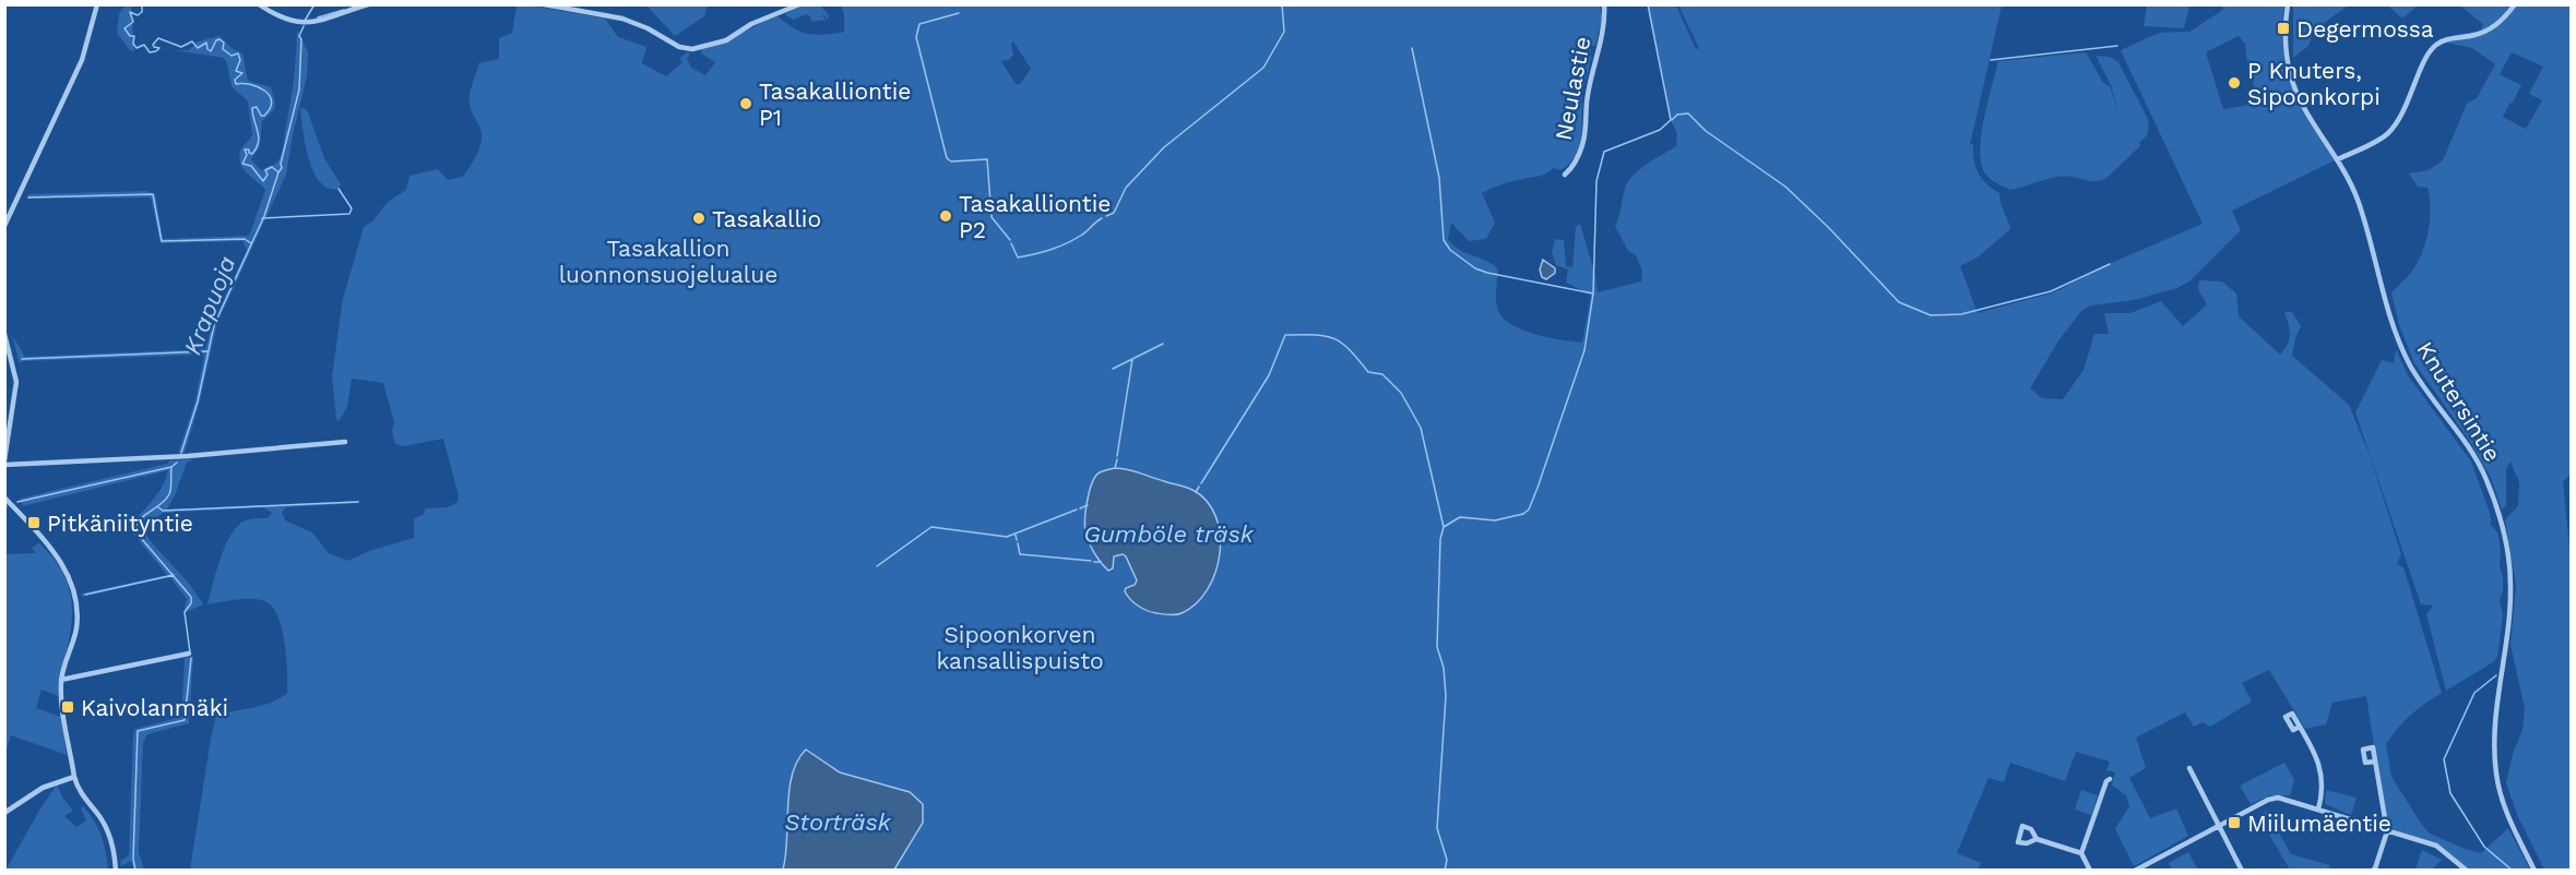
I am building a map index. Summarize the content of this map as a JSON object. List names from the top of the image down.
{
  "streets": {
    "street": ["Neulastie", "Knutersintie"]
  },
  "water": ["Krapuoja", "Gumböle träsk", "Storträsk"],
  "parks": ["Tasakallion luonnonsuojelualue", "Sipoonkorven kansallispuisto"],
  "places": {
    "transit": [
      "Degermossa",
      "Pitkäniityntie",
      "Kaivolanmäki",
      "Miilumäentie"
    ],
    "other": [
      "P Knuters, Sipoonkorpi",
      "Tasakalliontie P1",
      "Tasakalliontie P2",
      "Tasakallio"
    ]
  }
}
